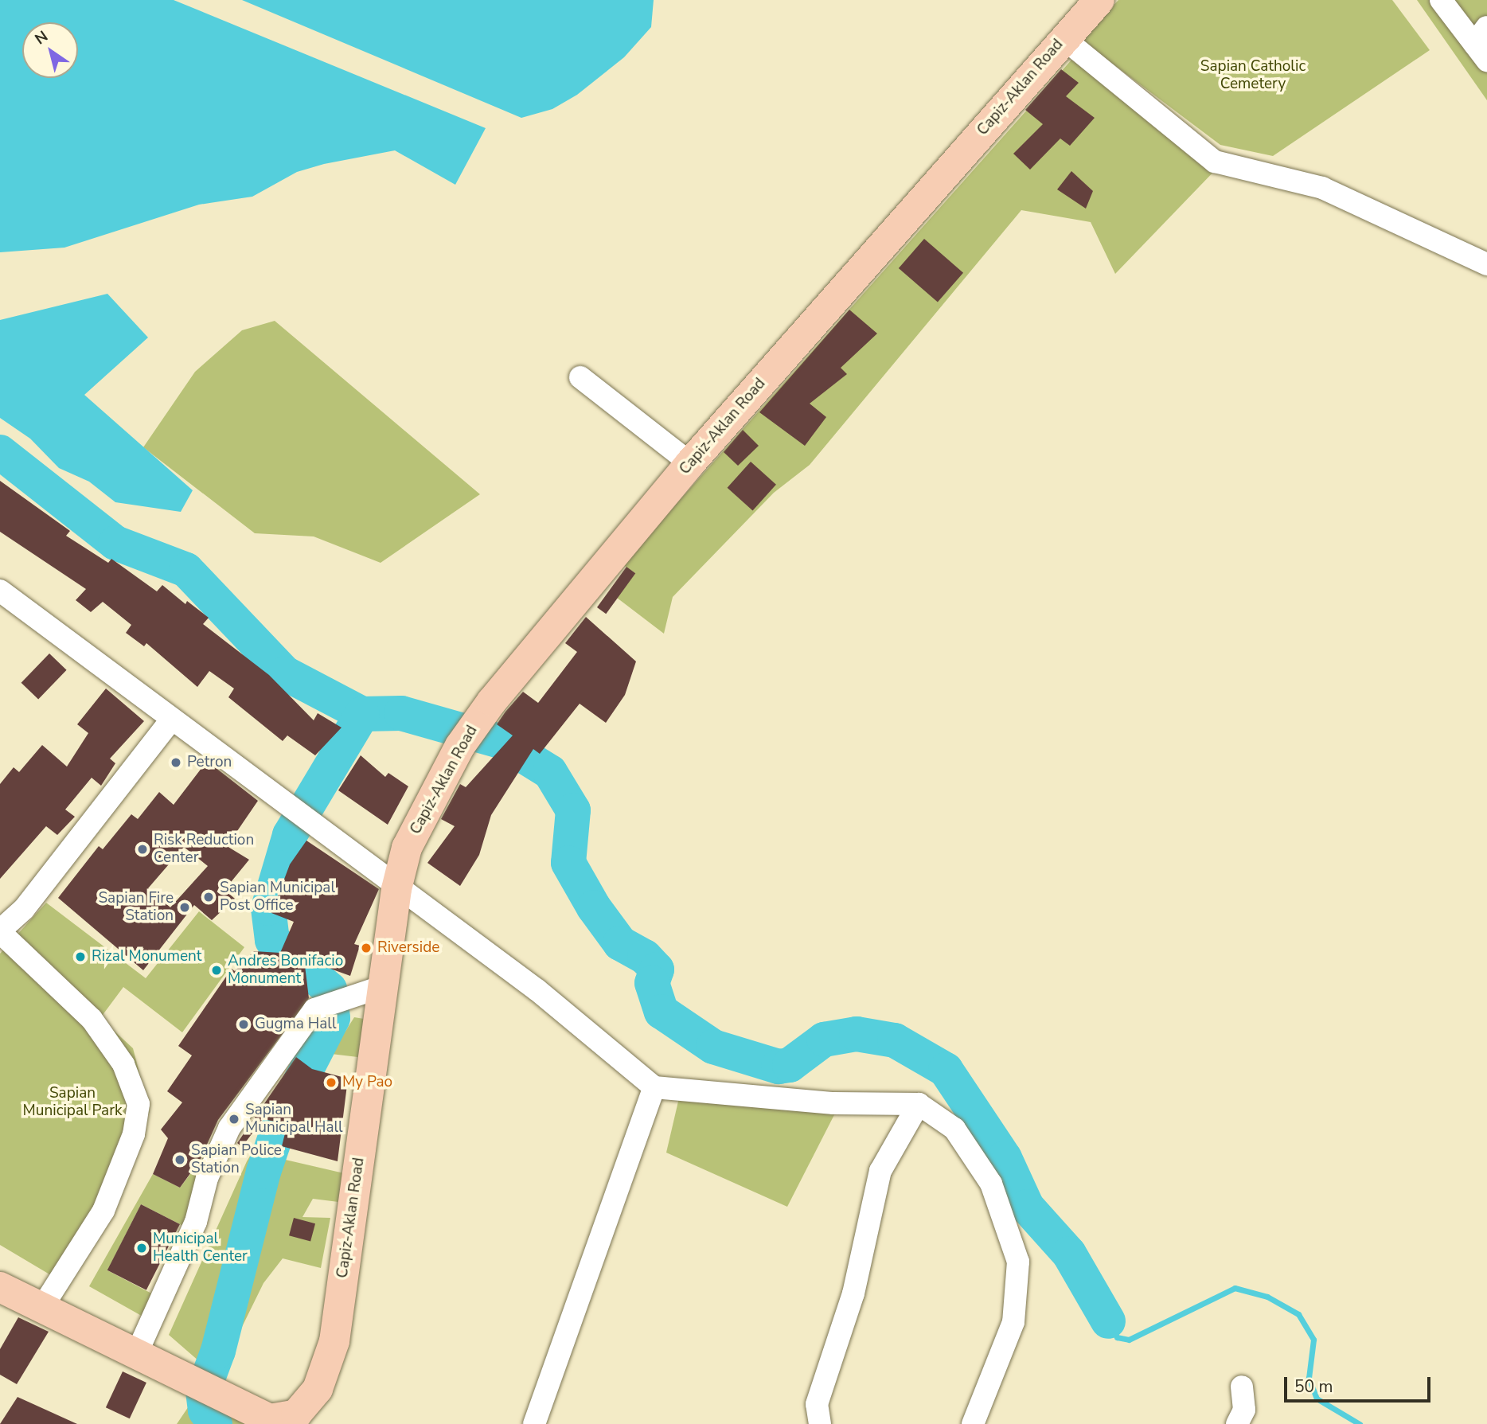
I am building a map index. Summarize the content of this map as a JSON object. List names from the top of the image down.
{
  "streets": {
    "main road": ["Capiz-Aklan Road"]
  },
  "parks": ["Sapian Catholic Cemetery", "Sapian Municipal Park"],
  "places": [
    "Petron",
    "Risk Reduction Center",
    "Sapian Municipal Post Office",
    "Sapian Fire Station",
    "Riverside",
    "Rizal Monument",
    "Andres Bonifacio Monument",
    "Gugma Hall",
    "My Pao",
    "Sapian Municipal Hall",
    "Sapian Police Station",
    "Municipal Health Center"
  ],
  "scale_bar": "50 m",
  "north": "top left"
}
